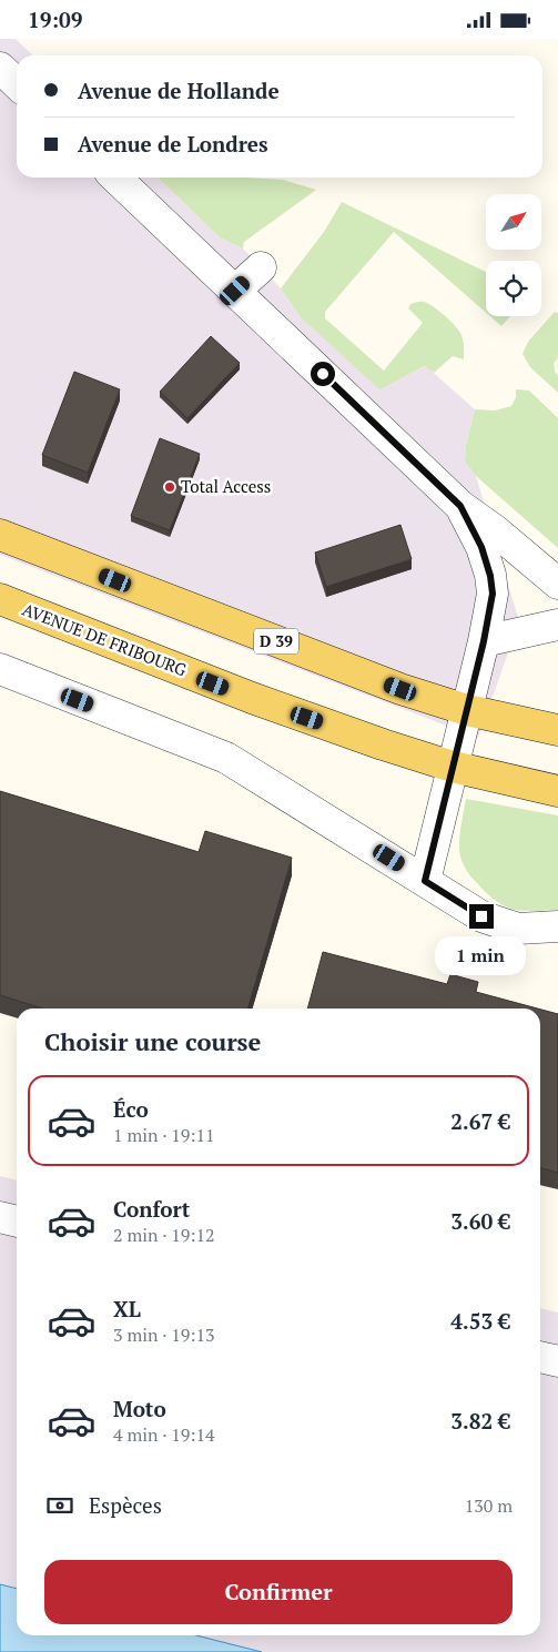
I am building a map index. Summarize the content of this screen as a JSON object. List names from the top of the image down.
{
  "streets": {
    "main road": ["AVENUE DE FRIBOURG", "D 39"]
  },
  "places": ["Total Access"],
  "north": "top right",
  "page": {
    "status": "19:09",
    "banner": ["Avenue de Hollande", "Avenue de Londres"],
    "bubble": "1 min",
    "heading": "Choisir une course",
    "list": [
      {
        "name": "Éco",
        "note": "1 min · 19:11",
        "value": "2.67 €"
      },
      {
        "name": "Confort",
        "note": "2 min · 19:12",
        "value": "3.60 €"
      },
      {
        "name": "XL",
        "note": "3 min · 19:13",
        "value": "4.53 €"
      },
      {
        "name": "Moto",
        "note": "4 min · 19:14",
        "value": "3.82 €"
      }
    ],
    "pay": ["Espèces", "130 m"],
    "buttons": "Confirmer"
  }
}
